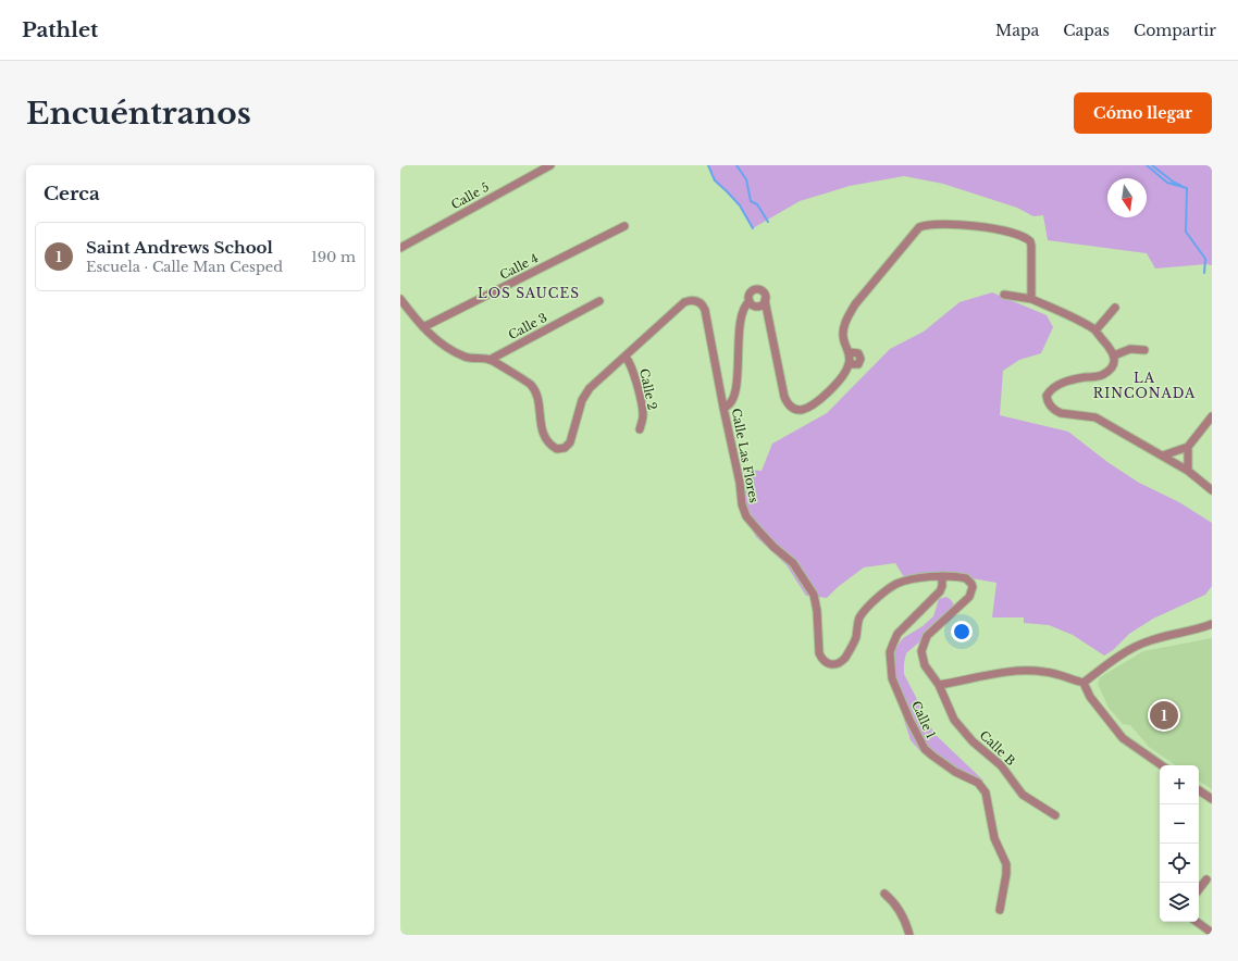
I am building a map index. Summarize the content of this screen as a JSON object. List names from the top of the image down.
{
  "streets": {
    "street": [
      "Calle 5",
      "Calle 4",
      "Calle 3",
      "Calle 2",
      "Calle Las Flores",
      "Calle 1",
      "Calle B"
    ]
  },
  "crossings": [
    ["Calle 4", "Calle Las Flores"],
    ["Calle 3", "Calle Las Flores"],
    ["Calle 2", "Calle Las Flores"],
    ["Calle Las Flores", "Calle 1"],
    ["Calle Las Flores", "Calle B"]
  ],
  "districts": ["LOS SAUCES", "LA RINCONADA"],
  "north": "bottom",
  "page": {
    "header": "Pathlet",
    "nav": ["Mapa", "Capas", "Compartir"],
    "buttons": "Cómo llegar",
    "title": "Encuéntranos",
    "heading": "Cerca",
    "list": [
      {
        "mark": "1",
        "name": "Saint Andrews School",
        "note": "Escuela · Calle Man Cesped",
        "value": "190 m"
      }
    ],
    "pins": "1",
    "map_buttons": ["+", "−"]
  }
}
